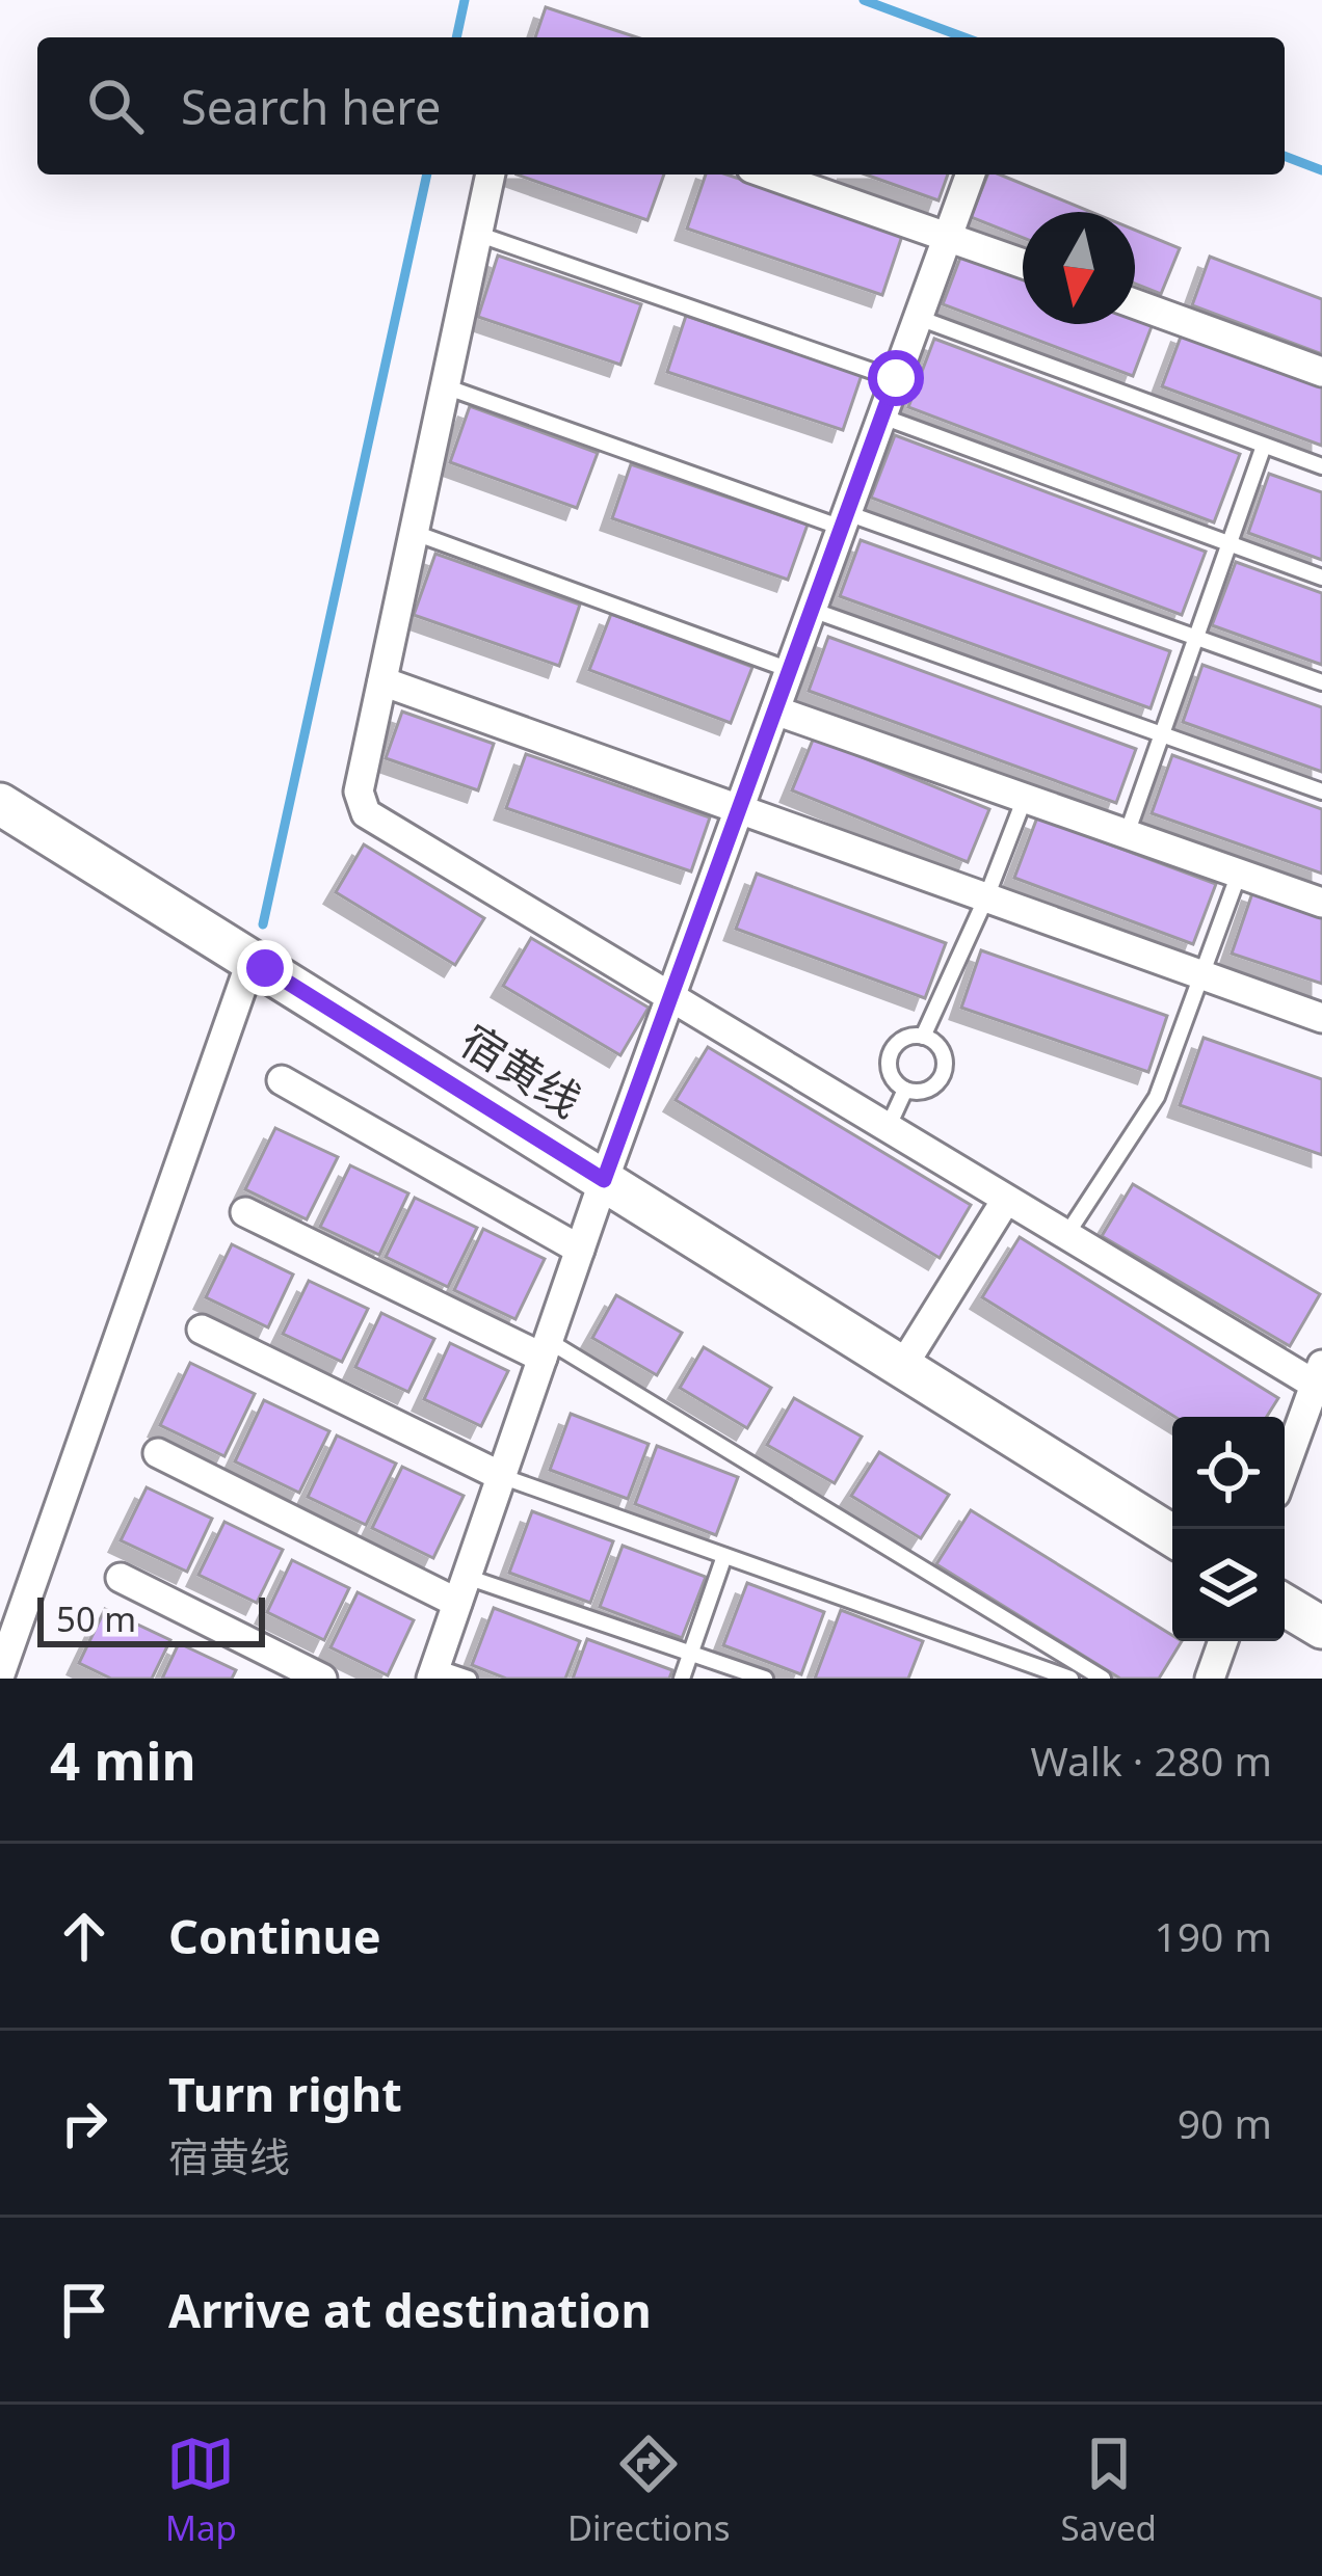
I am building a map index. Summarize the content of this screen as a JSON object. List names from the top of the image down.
{
  "streets": {
    "main road": ["宿黄线"]
  },
  "scale_bar": "50 m",
  "north": "bottom",
  "page": {
    "search": "Search here",
    "scale": "50 m",
    "heading": ["4 min", "Walk · 280 m"],
    "list": [
      ["Continue", "190 m"],
      ["Turn right", "宿黄线", "90 m"],
      "Arrive at destination"
    ],
    "nav": ["Map", "Directions", "Saved"]
  }
}
